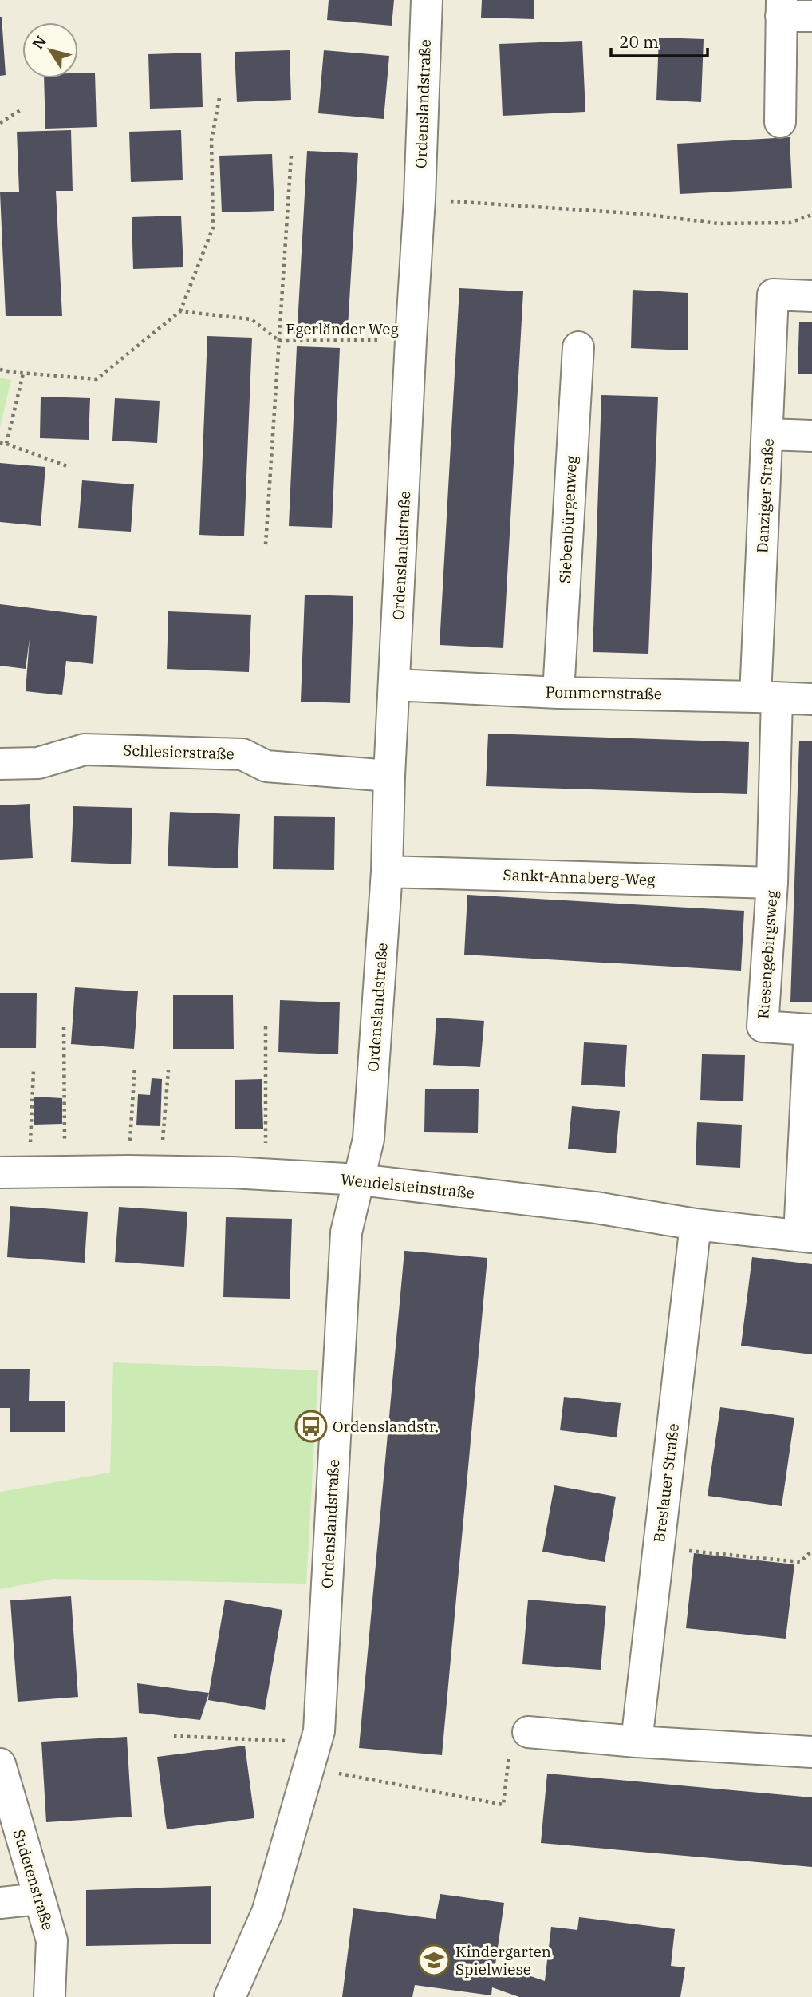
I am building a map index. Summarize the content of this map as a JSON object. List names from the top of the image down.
{
  "streets": {
    "street": [
      "Ordenslandstraße",
      "Danziger Straße",
      "Siebenbürgenweg",
      "Pommernstraße",
      "Schlesierstraße",
      "Sankt-Annaberg-Weg",
      "Riesengebirgsweg",
      "Wendelsteinstraße",
      "Breslauer Straße",
      "Sudetenstraße"
    ],
    "path": ["Egerländer Weg"]
  },
  "crossings": [
    ["Ordenslandstraße", "Egerländer Weg"],
    ["Ordenslandstraße", "Pommernstraße"],
    ["Ordenslandstraße", "Schlesierstraße"],
    ["Ordenslandstraße", "Sankt-Annaberg-Weg"],
    ["Ordenslandstraße", "Wendelsteinstraße"],
    ["Danziger Straße", "Pommernstraße"],
    ["Danziger Straße", "Riesengebirgsweg"],
    ["Siebenbürgenweg", "Pommernstraße"],
    ["Pommernstraße", "Riesengebirgsweg"],
    ["Sankt-Annaberg-Weg", "Riesengebirgsweg"],
    ["Riesengebirgsweg", "Wendelsteinstraße"],
    ["Wendelsteinstraße", "Breslauer Straße"]
  ],
  "places": {
    "bus stop": ["Ordenslandstr."],
    "school or university": ["Kindergarten Spielwiese"]
  },
  "scale_bar": "20 m",
  "north": "top left"
}
